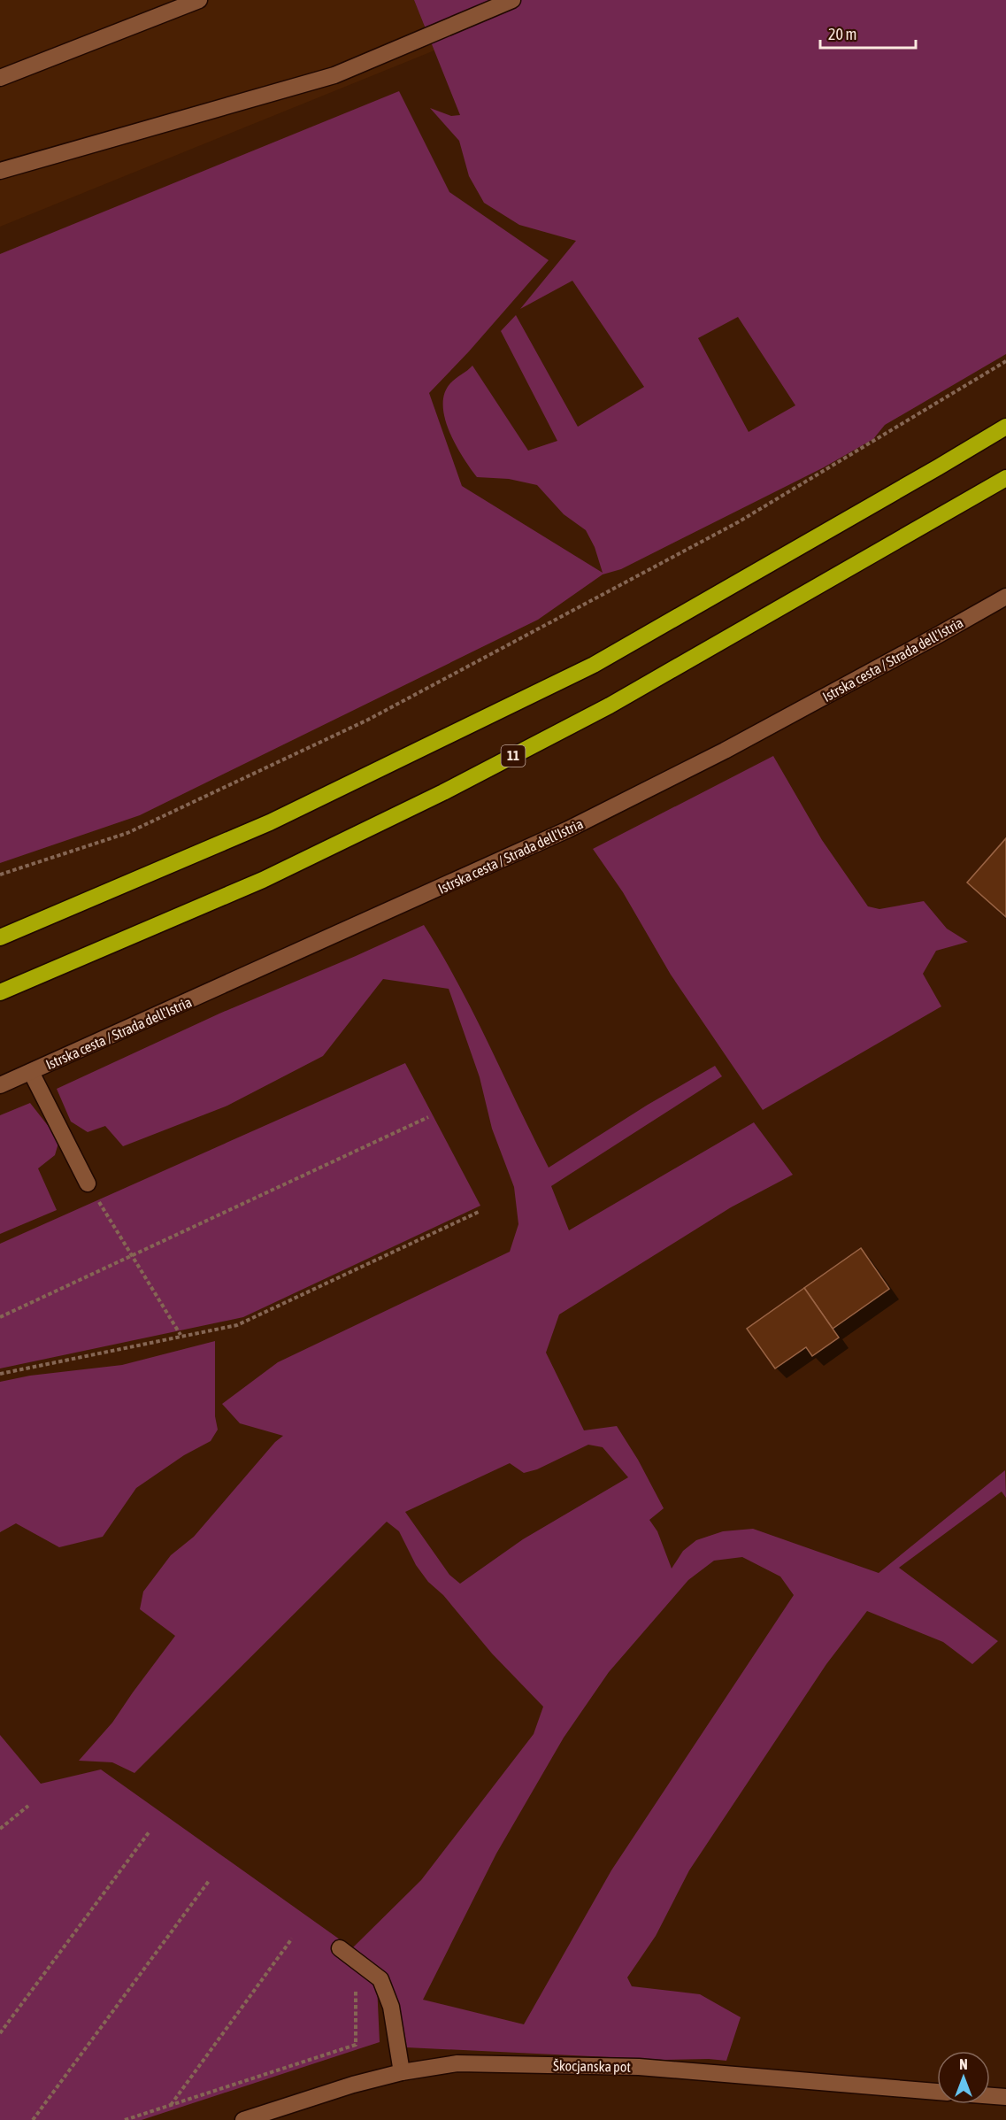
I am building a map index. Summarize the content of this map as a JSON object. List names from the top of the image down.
{
  "streets": {
    "highway": ["11"],
    "street": ["Istrska cesta / Strada dell'Istria", "Škocjanska pot"]
  },
  "scale_bar": "20 m",
  "north": "top"
}
